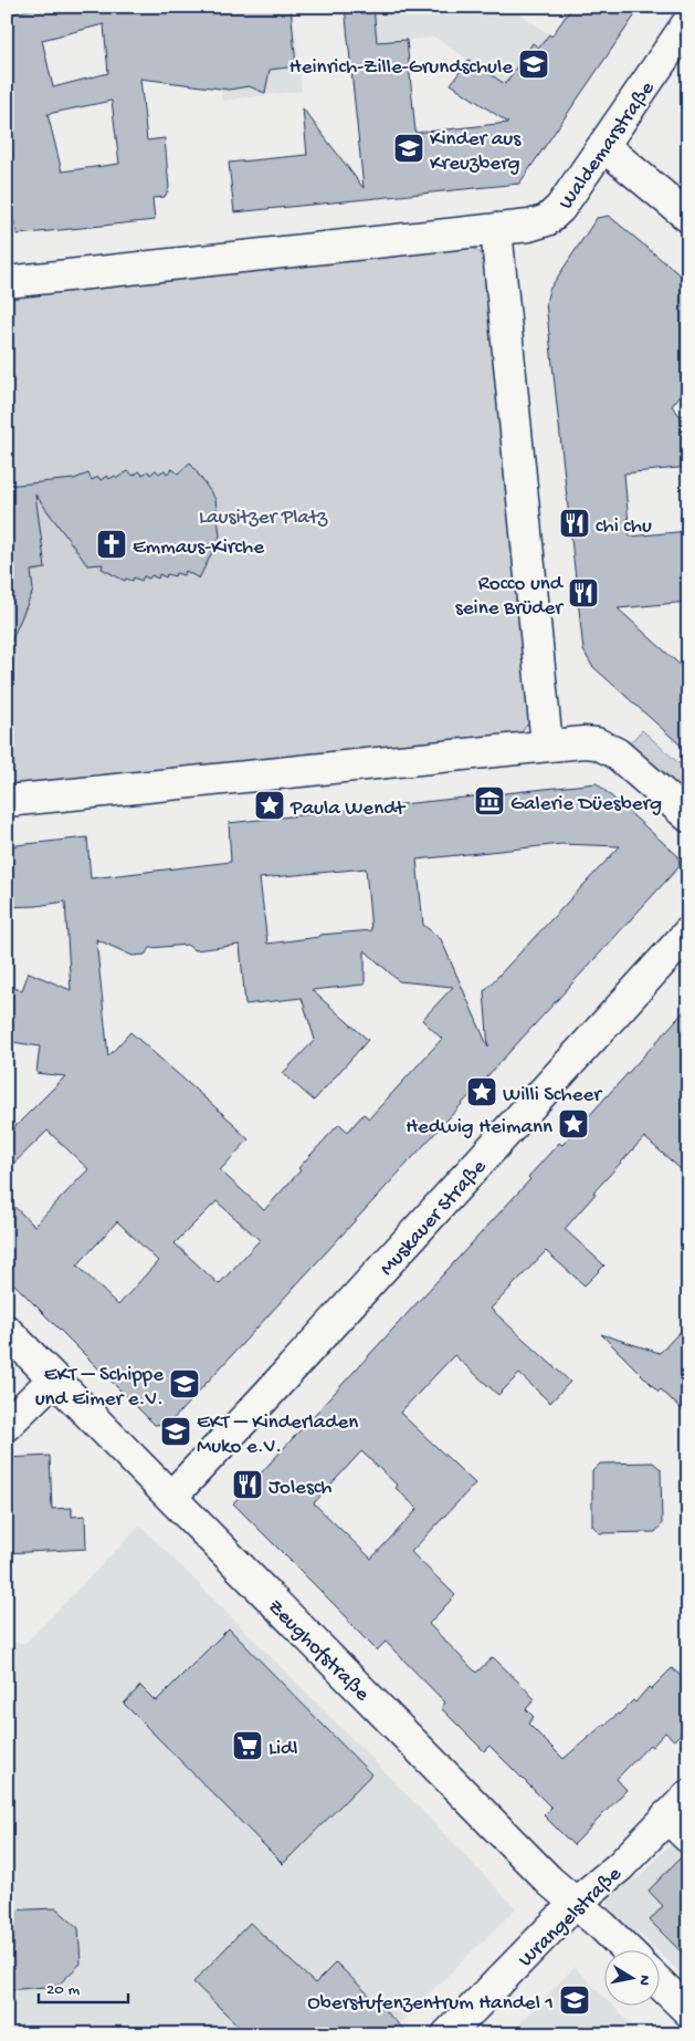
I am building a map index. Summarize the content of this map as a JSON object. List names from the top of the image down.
{
  "streets": {
    "street": [
      "Waldemarstraße",
      "Muskauer Straße",
      "Zeughofstraße",
      "Wrangelstraße"
    ]
  },
  "crossings": [
    ["Muskauer Straße", "Zeughofstraße"],
    ["Zeughofstraße", "Wrangelstraße"]
  ],
  "parks": ["Lausitzer Platz"],
  "places": {
    "school or university": [
      "Heinrich-Zille-Grundschule",
      "Kinder aus Kreuzberg",
      "EKT – Schippe und Eimer e.V.",
      "EKT – Kinderladen Muko e.V.",
      "Oberstufenzentrum Handel 1"
    ],
    "restaurant": ["chi chu", "Rocco und seine Brüder", "Jolesch"],
    "church": ["Emmaus-Kirche"],
    "museum": ["Galerie Düesberg"],
    "place": ["Paula Wendt", "Willi Scheer", "Hedwig Heimann"],
    "supermarket": ["Lidl"]
  },
  "scale_bar": "20 m",
  "north": "right"
}
